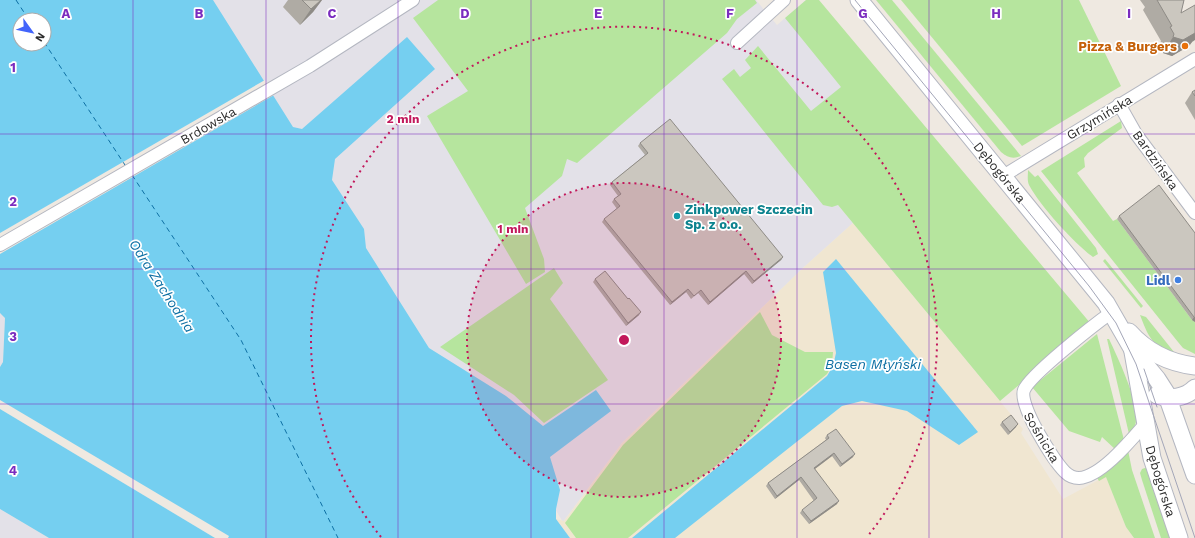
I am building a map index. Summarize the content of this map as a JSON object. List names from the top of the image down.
{
  "streets": {
    "street": [
      "Grzymińska",
      "Brdowska",
      "Bardzińska",
      "Dębogórska",
      "Sośnicka"
    ]
  },
  "crossings": [
    ["Grzymińska", "Bardzińska"],
    ["Grzymińska", "Dębogórska"],
    ["Dębogórska", "Sośnicka"]
  ],
  "water": ["Odra Zachodnia", "Basen Młyński"],
  "places": ["Pizza & Burgers", "Zinkpower Szczecin Sp. z o.o.", "Lidl"],
  "north": "bottom right",
  "grid": {
    "columns": [
      "A",
      "B",
      "C",
      "D",
      "E",
      "F",
      "G",
      "H",
      "I"
    ],
    "rows": [
      "1",
      "2",
      "3",
      "4"
    ]
  },
  "rings": ["2 min", "1 min"]
}
